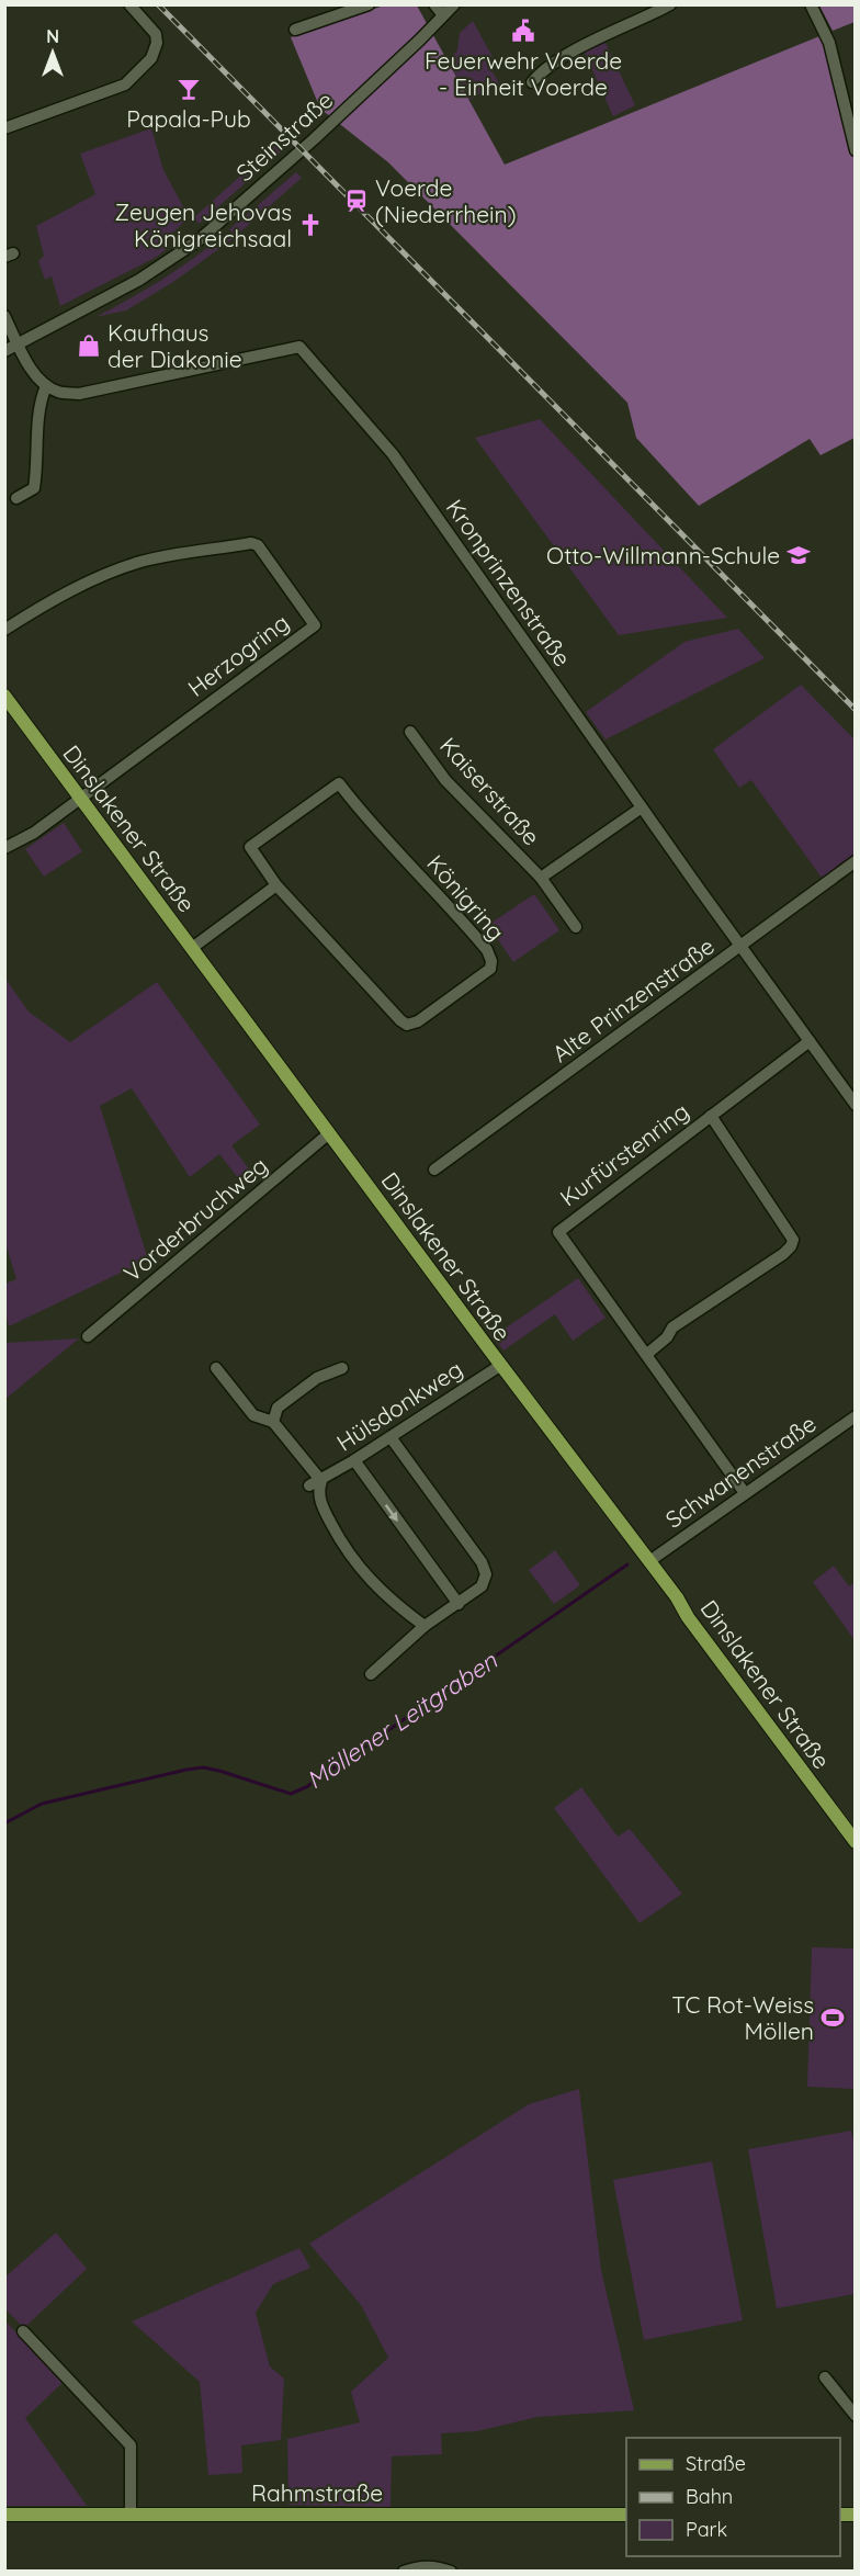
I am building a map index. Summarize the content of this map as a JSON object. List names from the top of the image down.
{
  "streets": {
    "main road": ["Dinslakener Straße", "Rahmstraße"],
    "street": [
      "Steinstraße",
      "Kronprinzenstraße",
      "Herzogring",
      "Kaiserstraße",
      "Königring",
      "Alte Prinzenstraße",
      "Kurfürstenring",
      "Vorderbruchweg",
      "Hülsdonkweg",
      "Schwanenstraße"
    ]
  },
  "crossings": [
    ["Kronprinzenstraße", "Kaiserstraße"],
    ["Kronprinzenstraße", "Alte Prinzenstraße"],
    ["Kronprinzenstraße", "Kurfürstenring"],
    ["Herzogring", "Dinslakener Straße"],
    ["Dinslakener Straße", "Vorderbruchweg"],
    ["Dinslakener Straße", "Hülsdonkweg"],
    ["Dinslakener Straße", "Schwanenstraße"],
    ["Kurfürstenring", "Schwanenstraße"]
  ],
  "water": ["Möllener Leitgraben"],
  "places": {
    "public building": ["Feuerwehr Voerde - Einheit Voerde"],
    "bar": ["Papala-Pub"],
    "station": ["Voerde (Niederrhein)"],
    "church": ["Zeugen Jehovas Königreichsaal"],
    "shop": ["Kaufhaus der Diakonie"],
    "school or university": ["Otto-Willmann-Schule"],
    "sports": ["TC Rot-Weiss Möllen"]
  },
  "legend": ["Straße", "Bahn", "Park"],
  "north": "top"
}
